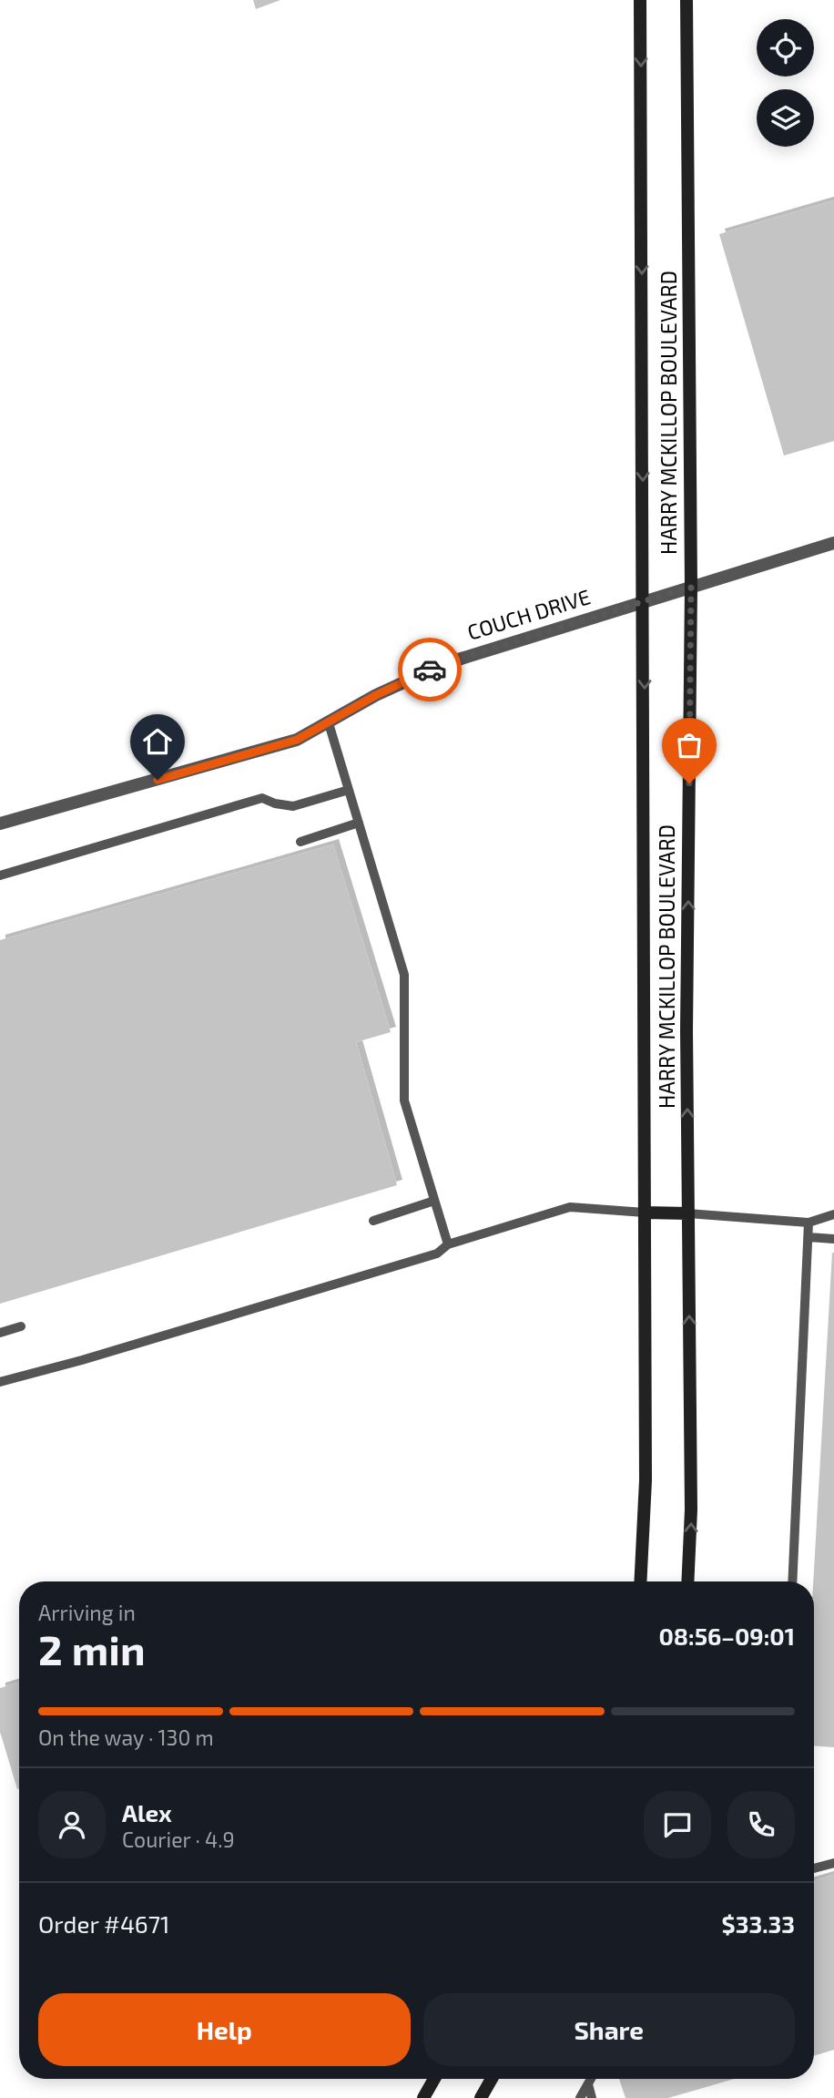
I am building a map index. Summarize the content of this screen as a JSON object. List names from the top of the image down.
{
  "streets": {
    "main road": ["HARRY MCKILLOP BOULEVARD"],
    "street": ["COUCH DRIVE"]
  },
  "crossings": [
    ["HARRY MCKILLOP BOULEVARD", "COUCH DRIVE"]
  ],
  "page": {
    "heading": ["2 min", "Arriving in", "08:56–09:01"],
    "panel": [
      "Alex",
      "Courier · 4.9",
      "Order #4671",
      "$33.33"
    ],
    "bar": "On the way · 130 m",
    "buttons": ["Help", "Share"]
  }
}
